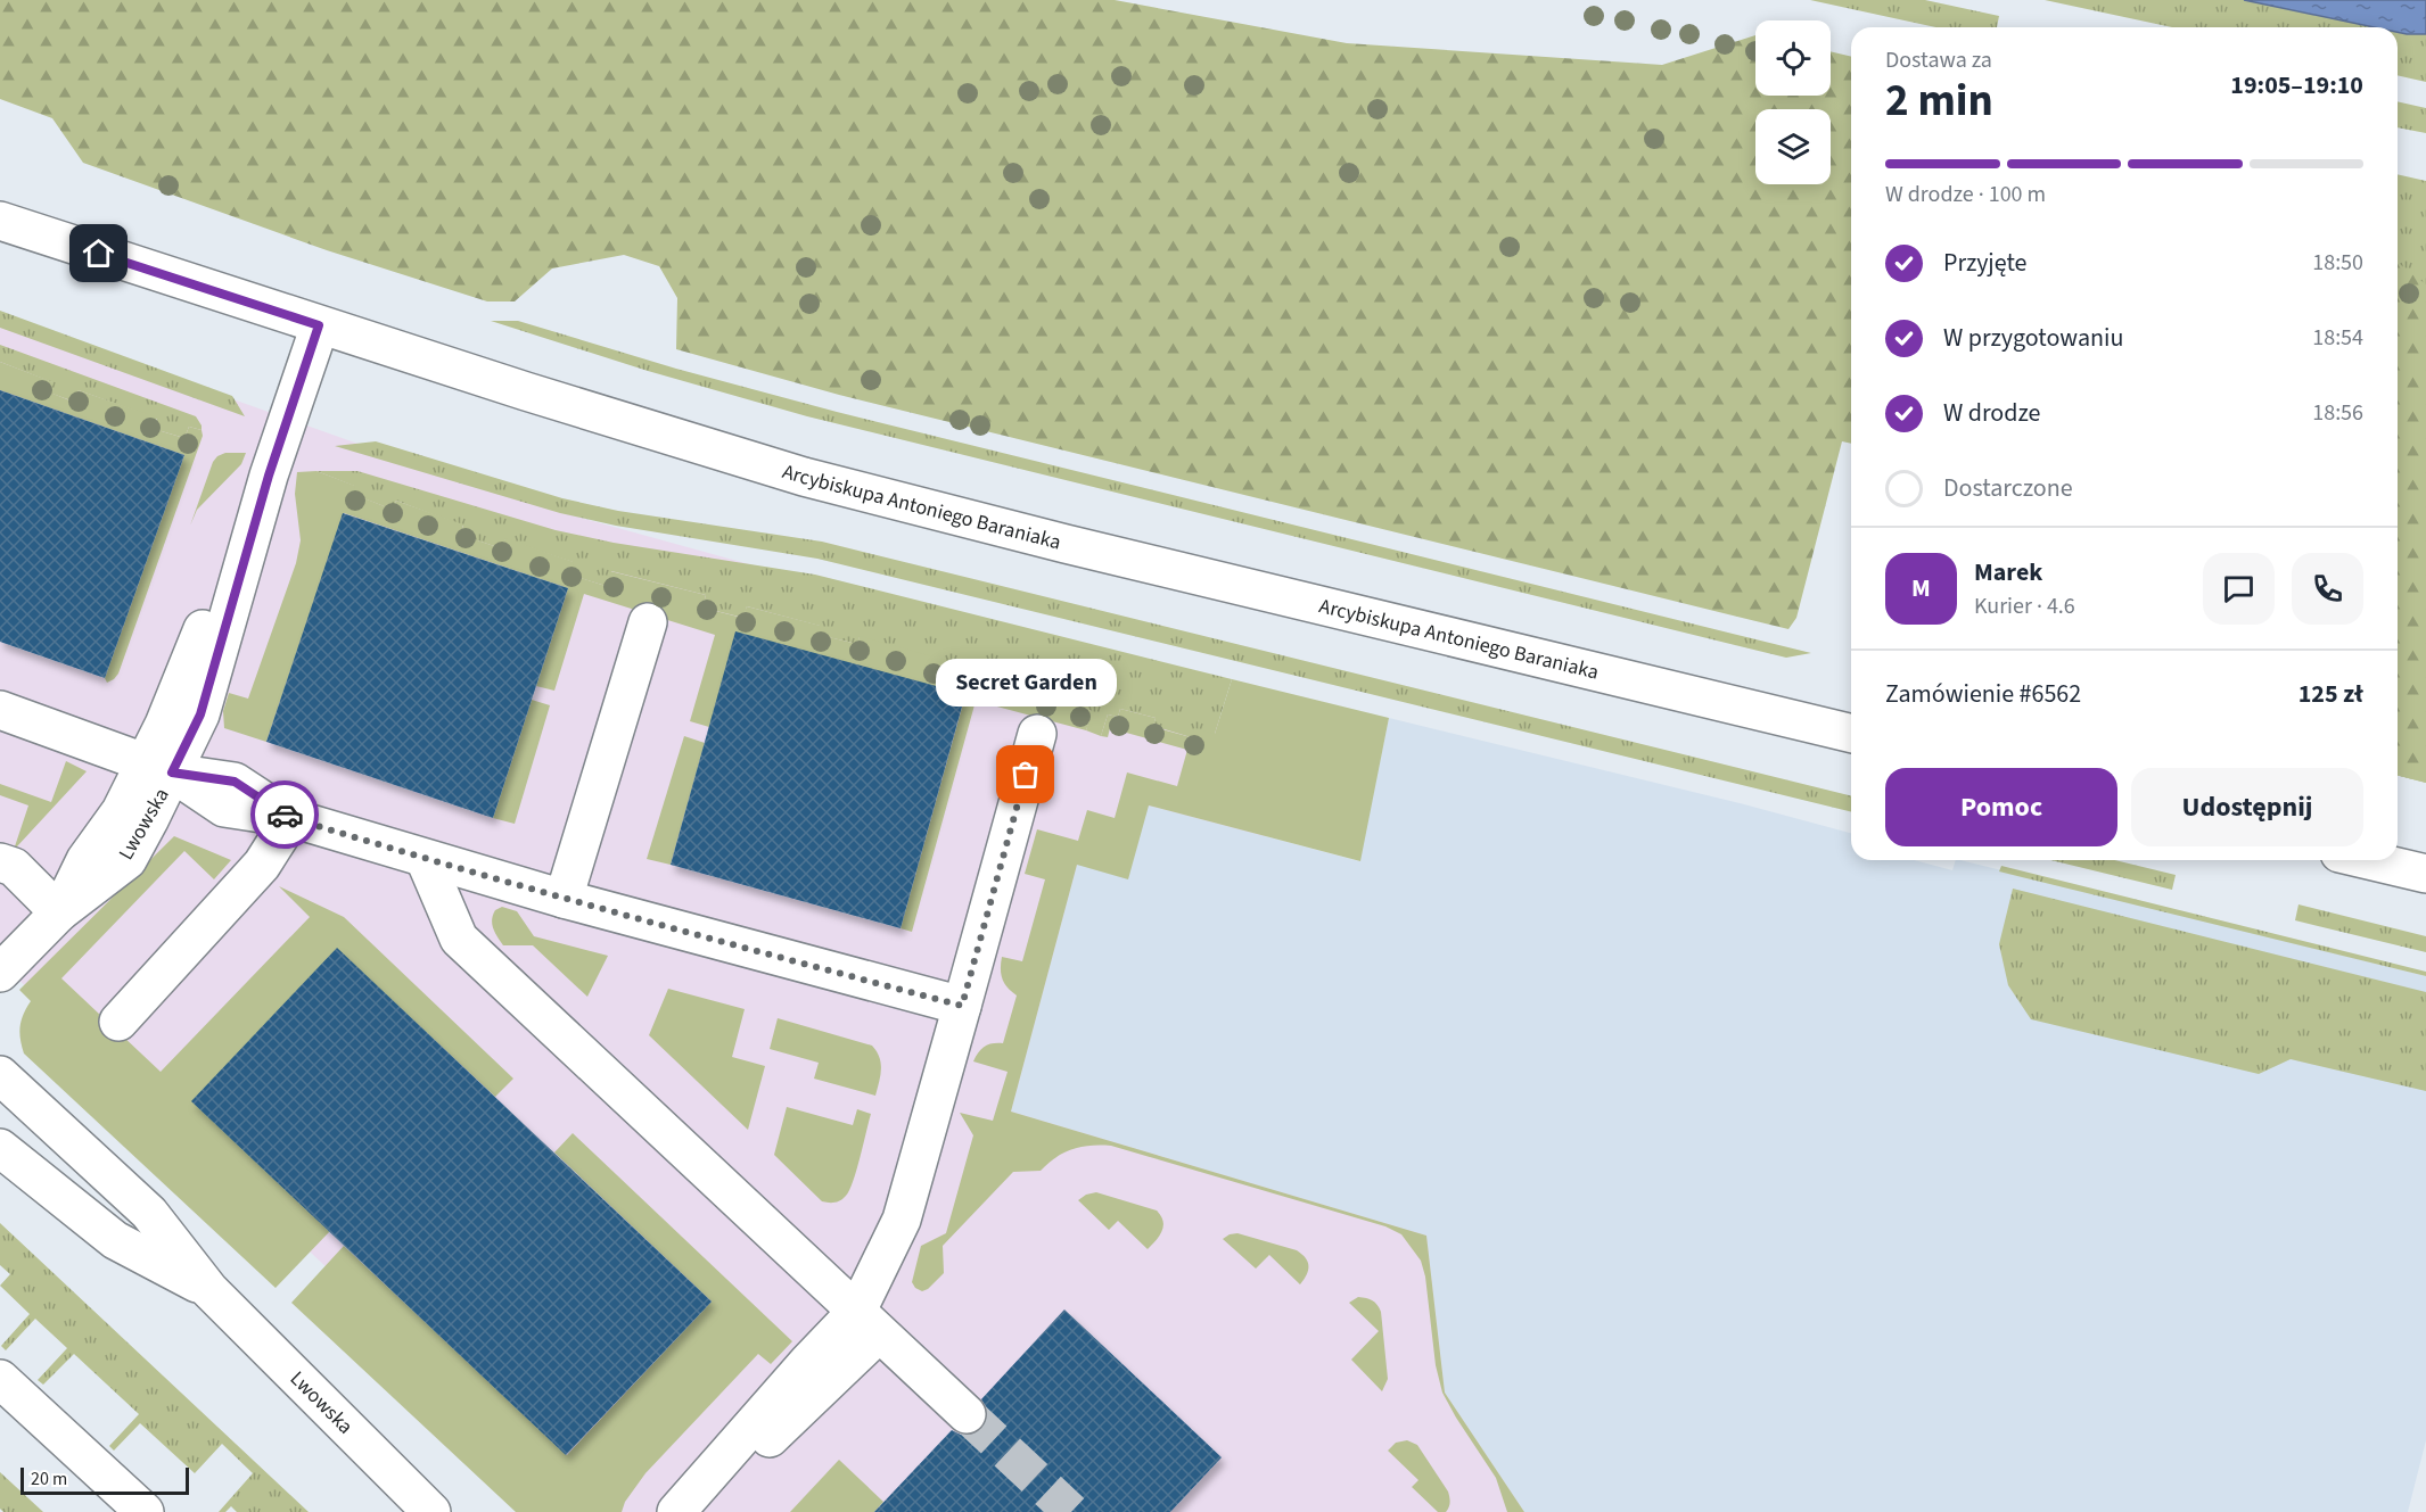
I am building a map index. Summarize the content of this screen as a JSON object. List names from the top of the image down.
{
  "streets": {
    "street": ["Arcybiskupa Antoniego Baraniaka", "Lwowska"]
  },
  "places": ["Secret Garden"],
  "scale_bar": "20 m",
  "page": {
    "heading": ["2 min", "Dostawa za", "19:05–19:10"],
    "panel": [
      "Marek",
      "Kurier · 4.6",
      "Zamówienie #6562",
      "125 zł"
    ],
    "bar": "W drodze · 100 m",
    "list": [
      ["Przyjęte", "18:50"],
      ["W przygotowaniu", "18:54"],
      ["W drodze", "18:56"],
      "Dostarczone"
    ],
    "round": "M",
    "bubble": "Secret Garden",
    "buttons": ["Pomoc", "Udostępnij"],
    "scale": "20 m"
  }
}
